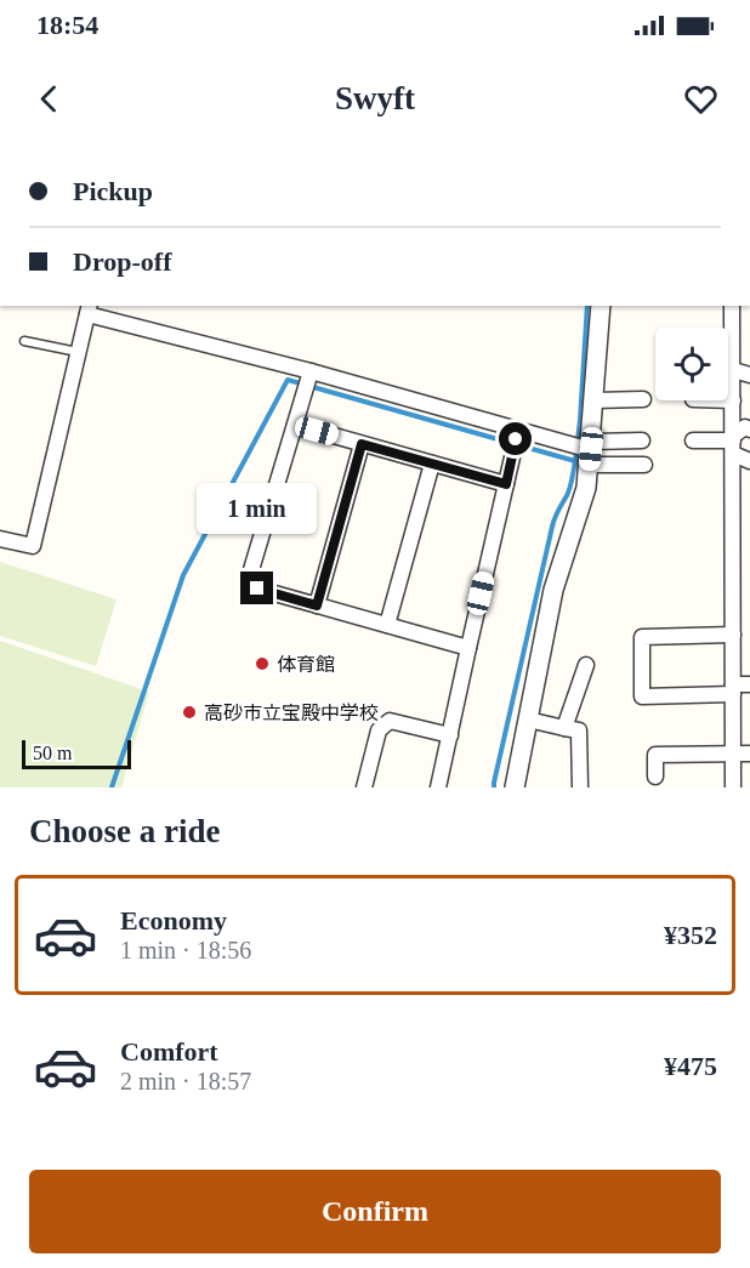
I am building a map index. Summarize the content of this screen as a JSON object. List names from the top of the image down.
{
  "places": ["体育館", "高砂市立宝殿中学校"],
  "scale_bar": "50 m",
  "page": {
    "status": "18:54",
    "header": "Swyft",
    "banner": ["Pickup", "Drop-off"],
    "bubble": "1 min",
    "scale": "50 m",
    "heading": "Choose a ride",
    "list": [
      {
        "name": "Economy",
        "note": "1 min · 18:56",
        "value": "¥352"
      },
      {
        "name": "Comfort",
        "note": "2 min · 18:57",
        "value": "¥475"
      }
    ],
    "buttons": "Confirm"
  }
}
